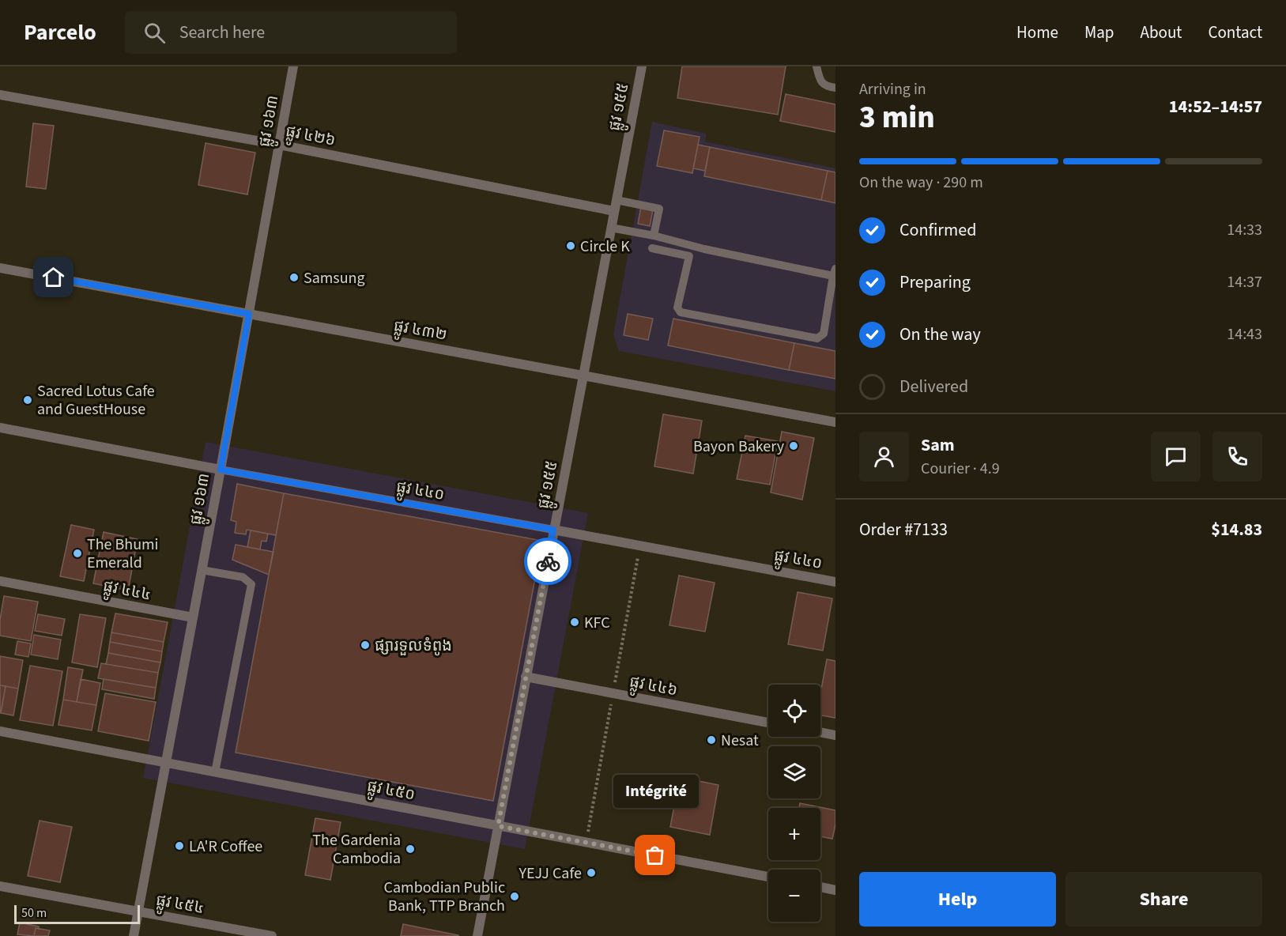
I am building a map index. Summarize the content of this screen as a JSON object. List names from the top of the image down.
{
  "streets": {
    "street": [
      "ផ្លូវ ១៥៥",
      "ផ្លូវ ១៦៣",
      "ផ្លូវ ៤២៦",
      "ផ្លូវ ៤៣២",
      "ផ្លូវ ៤៤០",
      "ផ្លូវ ៤៤៤",
      "ផ្លូវ ៤៤៦",
      "ផ្លូវ ៤៥០",
      "ផ្លូវ ៤៥៤"
    ]
  },
  "crossings": [
    ["ផ្លូវ ១៥៥", "ផ្លូវ ៤២៦"],
    ["ផ្លូវ ១៥៥", "ផ្លូវ ៤៣២"],
    ["ផ្លូវ ១៥៥", "ផ្លូវ ៤៤០"],
    ["ផ្លូវ ១៥៥", "ផ្លូវ ៤៤៦"],
    ["ផ្លូវ ១៥៥", "ផ្លូវ ៤៥០"],
    ["ផ្លូវ ១៦៣", "ផ្លូវ ៤២៦"],
    ["ផ្លូវ ១៦៣", "ផ្លូវ ៤៣២"],
    ["ផ្លូវ ១៦៣", "ផ្លូវ ៤៤០"],
    ["ផ្លូវ ១៦៣", "ផ្លូវ ៤៤៤"],
    ["ផ្លូវ ១៦៣", "ផ្លូវ ៤៥០"],
    ["ផ្លូវ ១៦៣", "ផ្លូវ ៤៥៤"]
  ],
  "places": [
    "Circle K",
    "Samsung",
    "Sacred Lotus Cafe and GuestHouse",
    "Bayon Bakery",
    "The Bhumi Emerald",
    "KFC",
    "ផ្សារទួលទំពូង",
    "Nesat",
    "LA'R Coffee",
    "The Gardenia Cambodia",
    "Intégrité",
    "YEJJ Cafe",
    "Cambodian Public Bank, TTP Branch"
  ],
  "scale_bar": "50 m",
  "page": {
    "header": "Parcelo",
    "search": "Search here",
    "nav": [
      "Home",
      "Map",
      "About",
      "Contact"
    ],
    "heading": ["3 min", "Arriving in", "14:52–14:57"],
    "panel": [
      "Sam",
      "Courier · 4.9",
      "Order #7133",
      "$14.83"
    ],
    "bar": "On the way · 290 m",
    "list": [
      ["Confirmed", "14:33"],
      ["Preparing", "14:37"],
      ["On the way", "14:43"],
      "Delivered"
    ],
    "map_buttons": ["+", "−"],
    "bubble": "Intégrité",
    "buttons": ["Help", "Share"],
    "scale": "50 m"
  }
}
